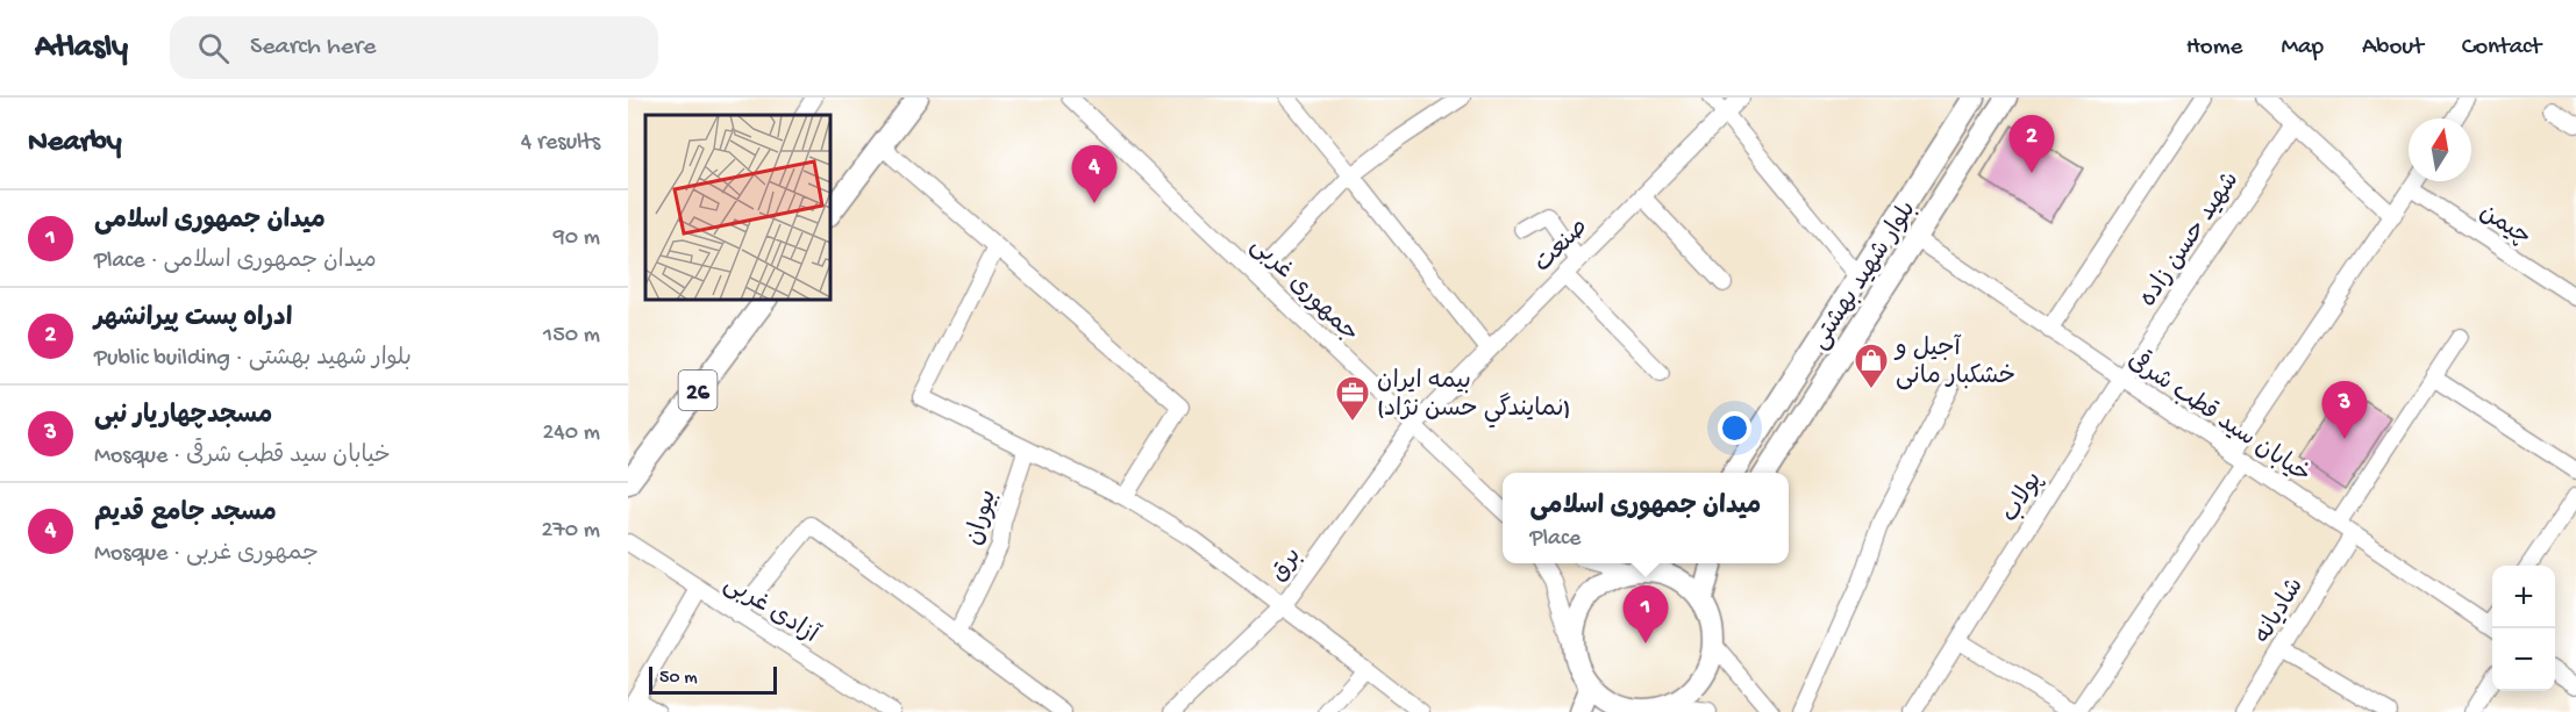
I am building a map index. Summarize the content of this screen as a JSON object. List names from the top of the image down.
{
  "streets": {
    "main road": ["بلوار شهید بهشتی", "26"],
    "street": [
      "چیمن",
      "شهید حسن زاده",
      "صنعت",
      "جمهوری غربی",
      "خیابان سید قطب شرقی",
      "پولاب",
      "بیوران",
      "برق",
      "آزادی غربی",
      "شادیانه"
    ]
  },
  "crossings": [
    ["شهید حسن زاده", "خیابان سید قطب شرقی"],
    ["شهید حسن زاده", "پولاب"],
    ["صنعت", "جمهوری غربی"],
    ["صنعت", "برق"],
    ["بلوار شهید بهشتی", "خیابان سید قطب شرقی"],
    ["جمهوری غربی", "برق"],
    ["خیابان سید قطب شرقی", "پولاب"],
    ["خیابان سید قطب شرقی", "شادیانه"]
  ],
  "places": {
    "shop": ["آجیل و خشکبار مانی"],
    "office": ["بيمه ايران (نمايندگي حسن نژاد)"]
  },
  "scale_bar": "50 m",
  "north": "top",
  "page": {
    "header": "Atlasly",
    "search": "Search here",
    "nav": [
      "Home",
      "Map",
      "About",
      "Contact"
    ],
    "heading": ["Nearby", "4 results"],
    "pins": [
      "2",
      "4",
      "3",
      "1"
    ],
    "list": [
      {
        "mark": "1",
        "name": "میدان جمهوری اسلامی",
        "note": "Place · میدان جمهوری اسلامی",
        "value": "90 m"
      },
      {
        "mark": "2",
        "name": "ادراه پست پیرانشهر",
        "note": "Public building · بلوار شهید بهشتی",
        "value": "150 m"
      },
      {
        "mark": "3",
        "name": "مسجدچهاریار نبی",
        "note": "Mosque · خیابان سید قطب شرقی",
        "value": "240 m"
      },
      {
        "mark": "4",
        "name": "مسجد جامع قدیم",
        "note": "Mosque · جمهوری غربی",
        "value": "270 m"
      }
    ],
    "popup": ["میدان جمهوری اسلامی", "Place"],
    "map_buttons": ["+", "−"],
    "scale": "50 m"
  }
}
